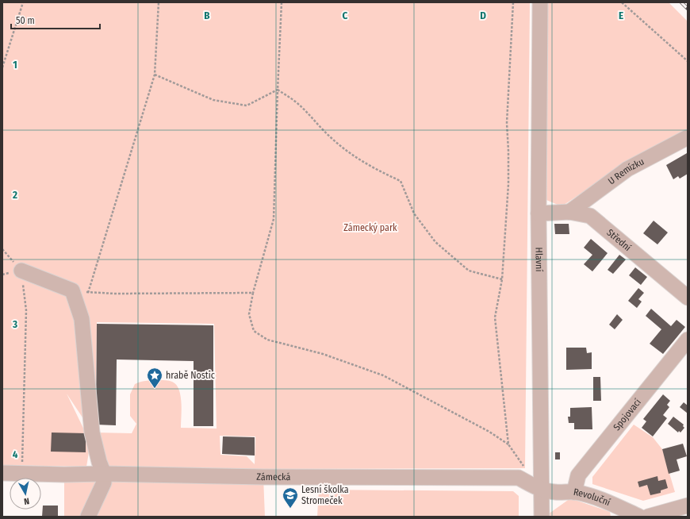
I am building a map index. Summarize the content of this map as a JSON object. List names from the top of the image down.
{
  "streets": {
    "street": [
      "U Remízku",
      "Střední",
      "Hlavní",
      "Spojovací",
      "Zámecká",
      "Revoluční"
    ]
  },
  "crossings": [
    ["U Remízku", "Střední"],
    ["Střední", "Hlavní"],
    ["Hlavní", "Zámecká"],
    ["Hlavní", "Revoluční"],
    ["Spojovací", "Revoluční"],
    ["Zámecká", "Revoluční"]
  ],
  "parks": ["Zámecký park"],
  "places": {
    "place": ["hrabě Nostic"],
    "school or university": ["Lesní školka Stromeček"]
  },
  "scale_bar": "50 m",
  "north": "bottom",
  "grid": {
    "columns": [
      "B",
      "C",
      "D",
      "E"
    ],
    "rows": [
      "1",
      "2",
      "3",
      "4"
    ]
  }
}
